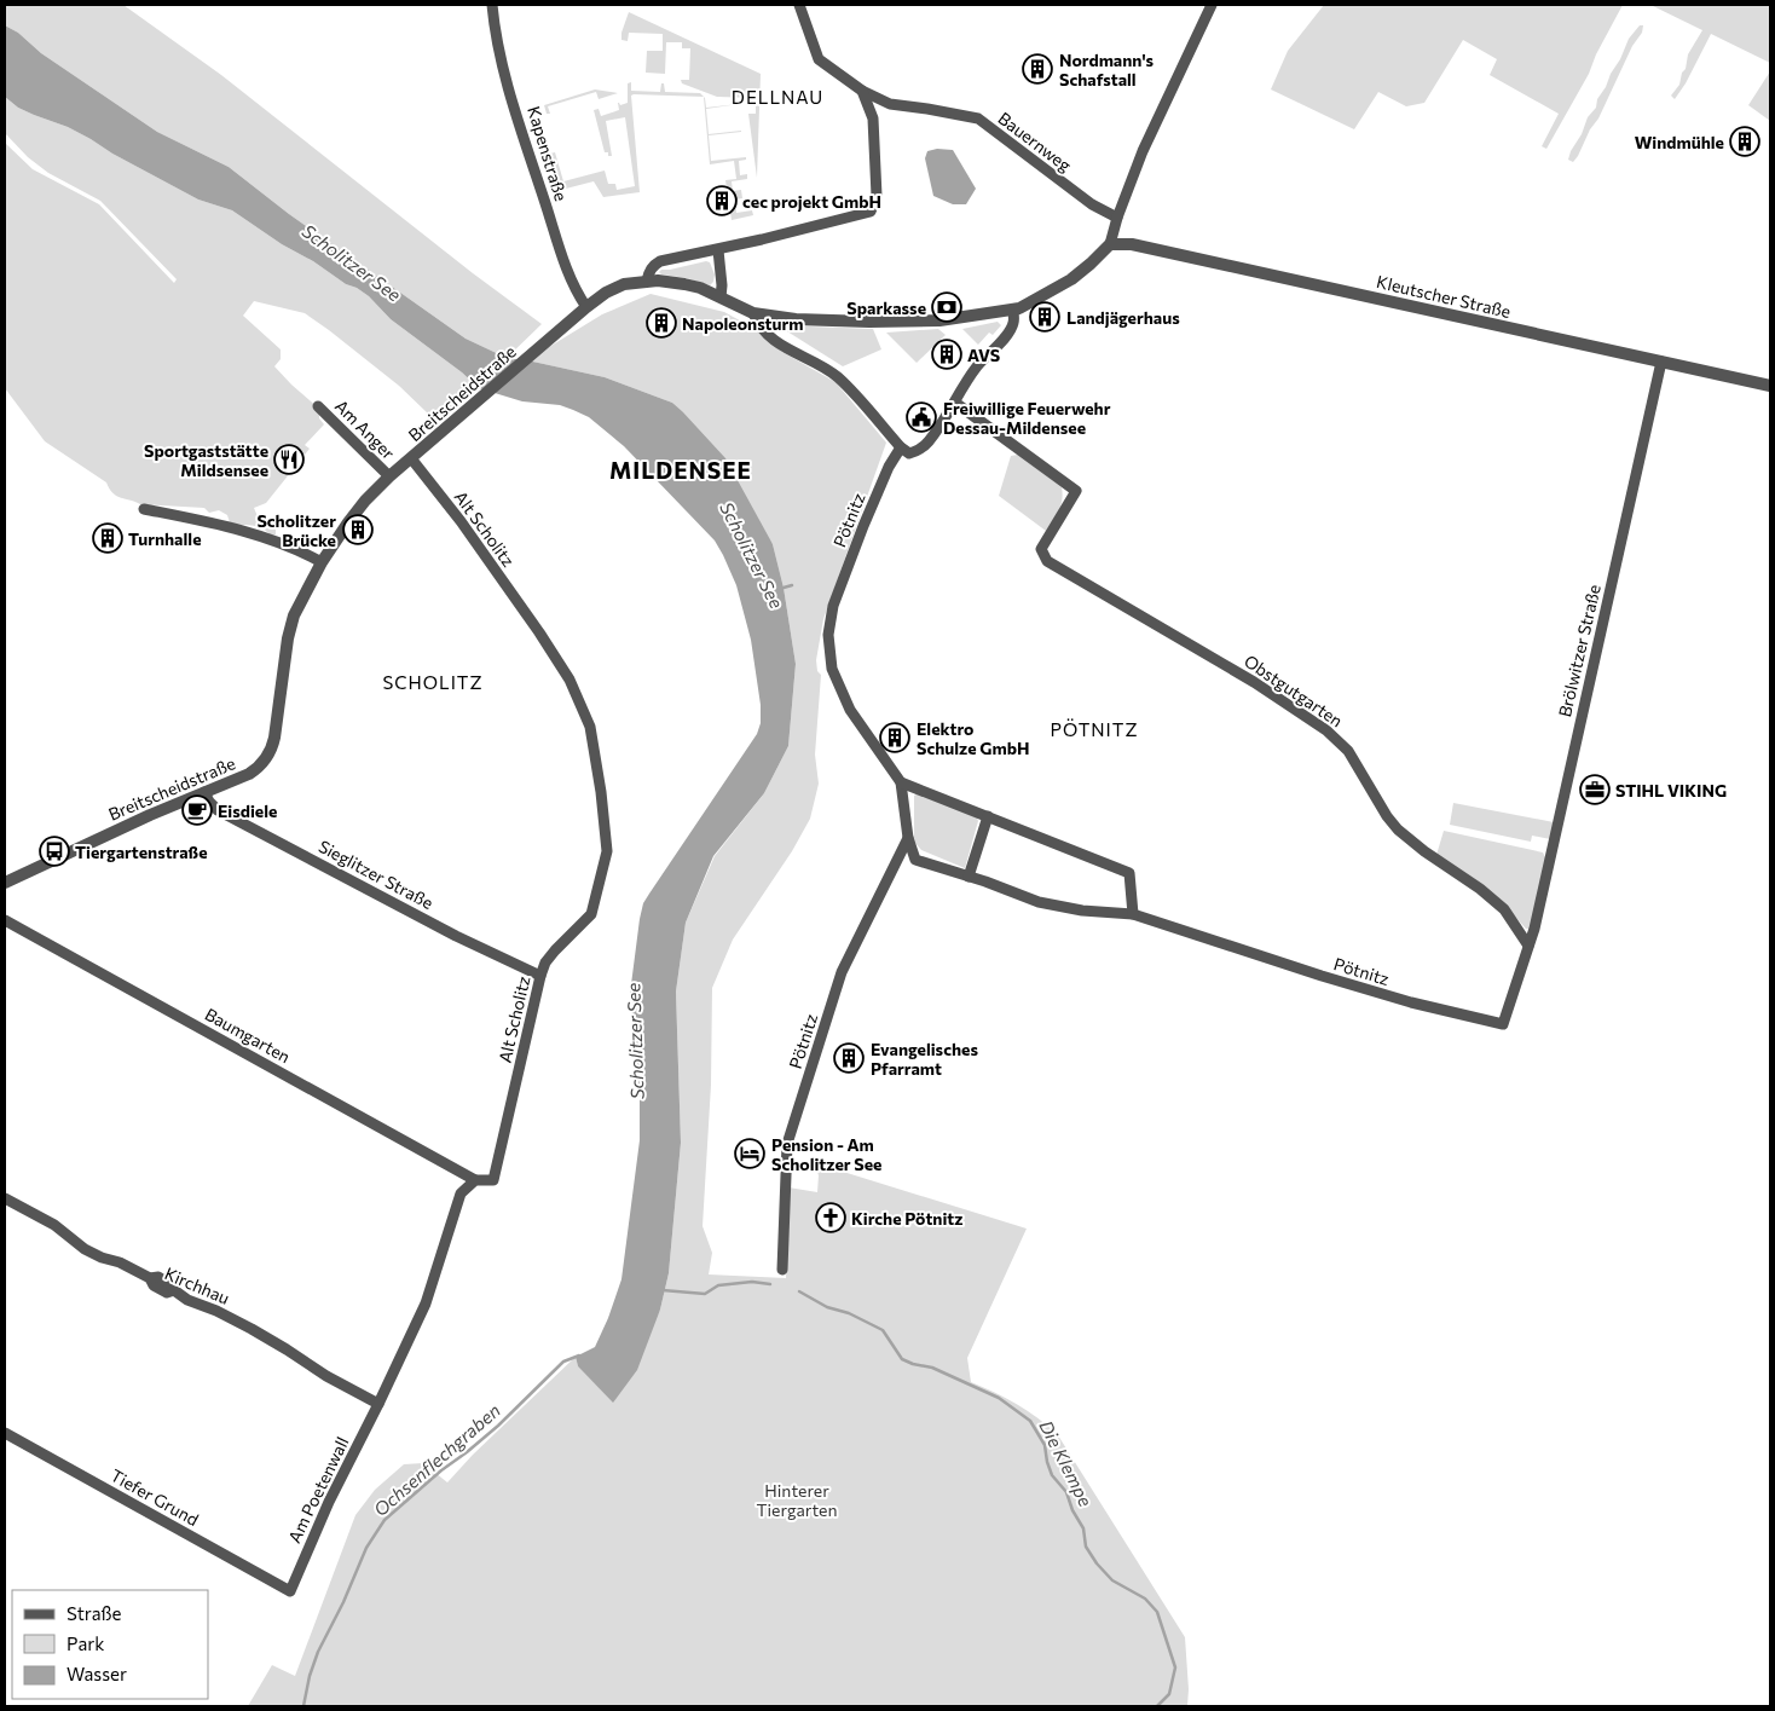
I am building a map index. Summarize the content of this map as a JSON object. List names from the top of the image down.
{
  "streets": {
    "street": [
      "Bauernweg",
      "Kapenstraße",
      "Kleutscher Straße",
      "Breitscheidstraße",
      "Am Anger",
      "Pötnitz",
      "Alt Scholitz",
      "Brölwitzer Straße",
      "Obstgutgarten",
      "Sieglitzer Straße",
      "Baumgarten",
      "Kirchhau",
      "Am Poetenwall",
      "Tiefer Grund"
    ]
  },
  "crossings": [
    ["Kapenstraße", "Breitscheidstraße"],
    ["Kleutscher Straße", "Breitscheidstraße"],
    ["Kleutscher Straße", "Brölwitzer Straße"],
    ["Breitscheidstraße", "Am Anger"],
    ["Breitscheidstraße", "Alt Scholitz"],
    ["Breitscheidstraße", "Sieglitzer Straße"],
    ["Pötnitz", "Brölwitzer Straße"],
    ["Pötnitz", "Obstgutgarten"],
    ["Alt Scholitz", "Sieglitzer Straße"],
    ["Alt Scholitz", "Baumgarten"],
    ["Alt Scholitz", "Kirchhau"],
    ["Alt Scholitz", "Am Poetenwall"],
    ["Brölwitzer Straße", "Obstgutgarten"],
    ["Kirchhau", "Am Poetenwall"],
    ["Am Poetenwall", "Tiefer Grund"]
  ],
  "districts": [
    "DELLNAU",
    "MILDENSEE",
    "SCHOLITZ",
    "PÖTNITZ"
  ],
  "water": ["Scholitzer See", "Ochsenflechgraben", "Die Klempe"],
  "parks": ["Hinterer Tiergarten"],
  "places": {
    "building": [
      "Nordmann's Schafstall",
      "Windmühle",
      "cec projekt GmbH",
      "Landjägerhaus",
      "Napoleonsturm",
      "AVS",
      "Scholitzer Brücke",
      "Turnhalle",
      "Elektro Schulze GmbH",
      "Evangelisches Pfarramt"
    ],
    "bank": ["Sparkasse"],
    "public building": ["Freiwillige Feuerwehr Dessau-Mildensee"],
    "restaurant": ["Sportgaststätte Mildsensee"],
    "office": ["STIHL VIKING"],
    "cafe": ["Eisdiele"],
    "bus stop": ["Tiergartenstraße"],
    "hotel": ["Pension - Am Scholitzer See"],
    "church": ["Kirche Pötnitz"]
  },
  "legend": ["Straße", "Park", "Wasser"]
}
